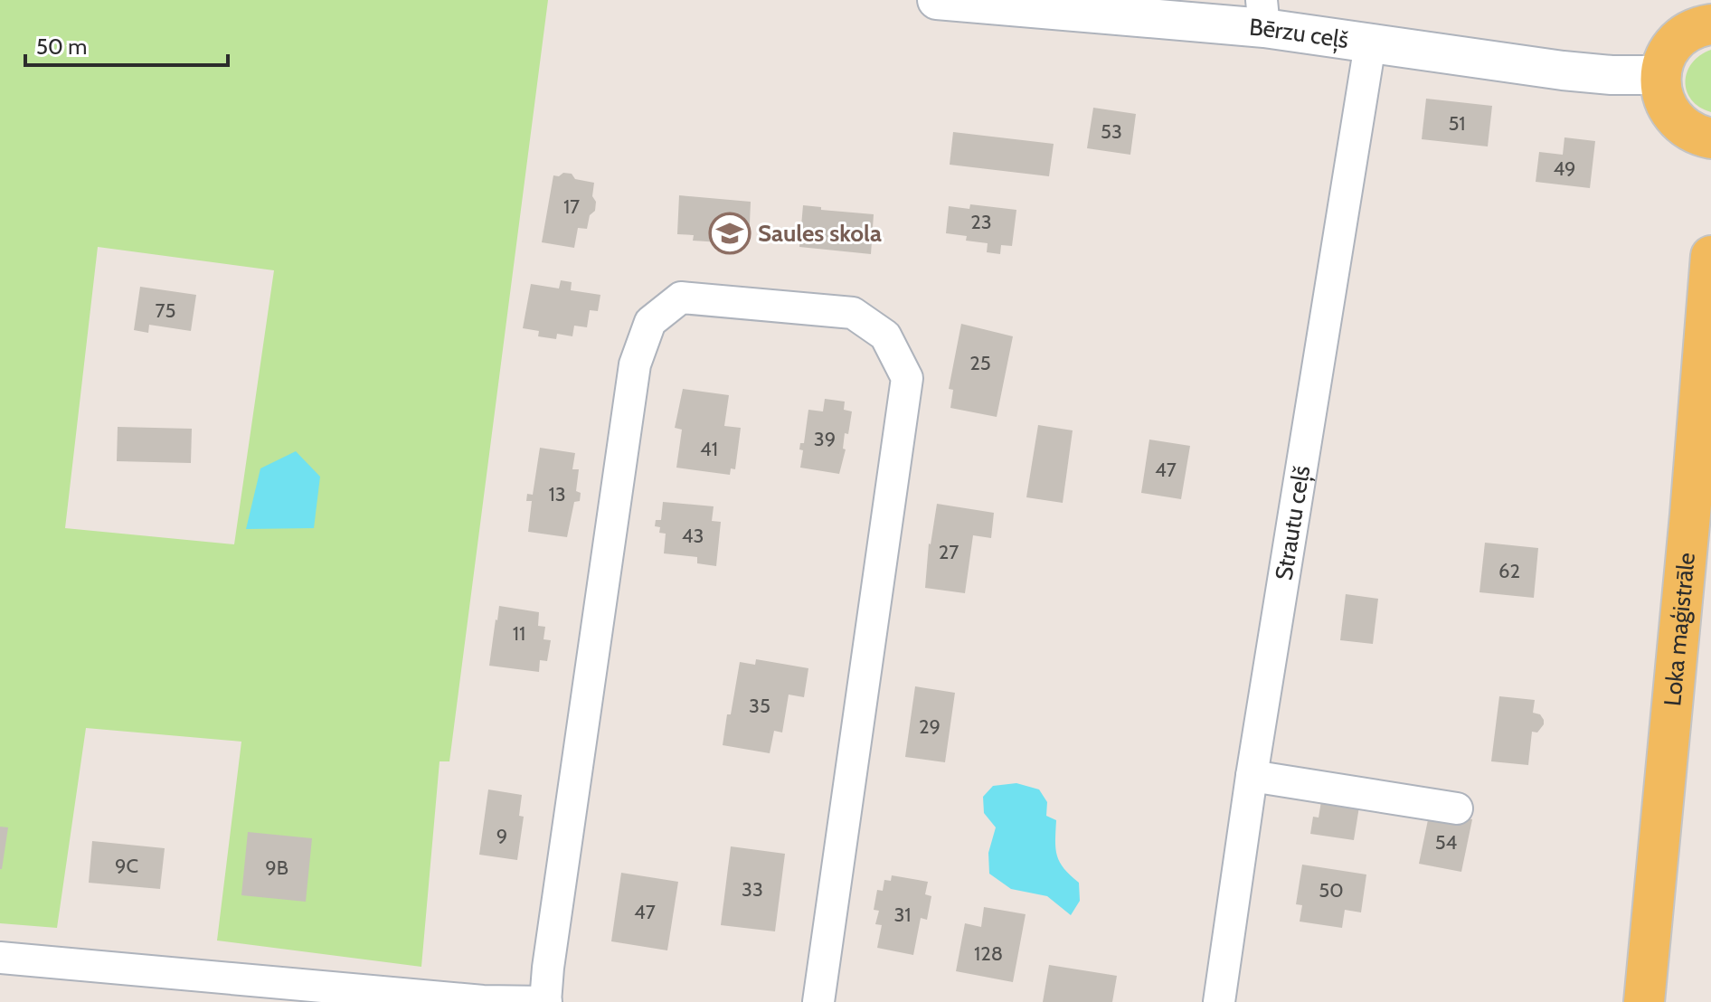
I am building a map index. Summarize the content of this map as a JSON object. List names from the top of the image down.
{
  "streets": {
    "main road": ["Loka maģistrāle"],
    "street": ["Bērzu ceļš", "Strautu ceļš"]
  },
  "crossings": [
    ["Bērzu ceļš", "Strautu ceļš"]
  ],
  "places": {
    "school or university": ["Saules skola"]
  },
  "house_numbers": [
    "51",
    "53",
    "49",
    "17",
    "23",
    "75",
    "25",
    "39",
    "41",
    "47",
    "13",
    "43",
    "27",
    "62",
    "11",
    "35",
    "29",
    "9",
    "54",
    "9C",
    "9B",
    "33",
    "50",
    "47",
    "31",
    "128"
  ],
  "scale_bar": "50 m"
}
